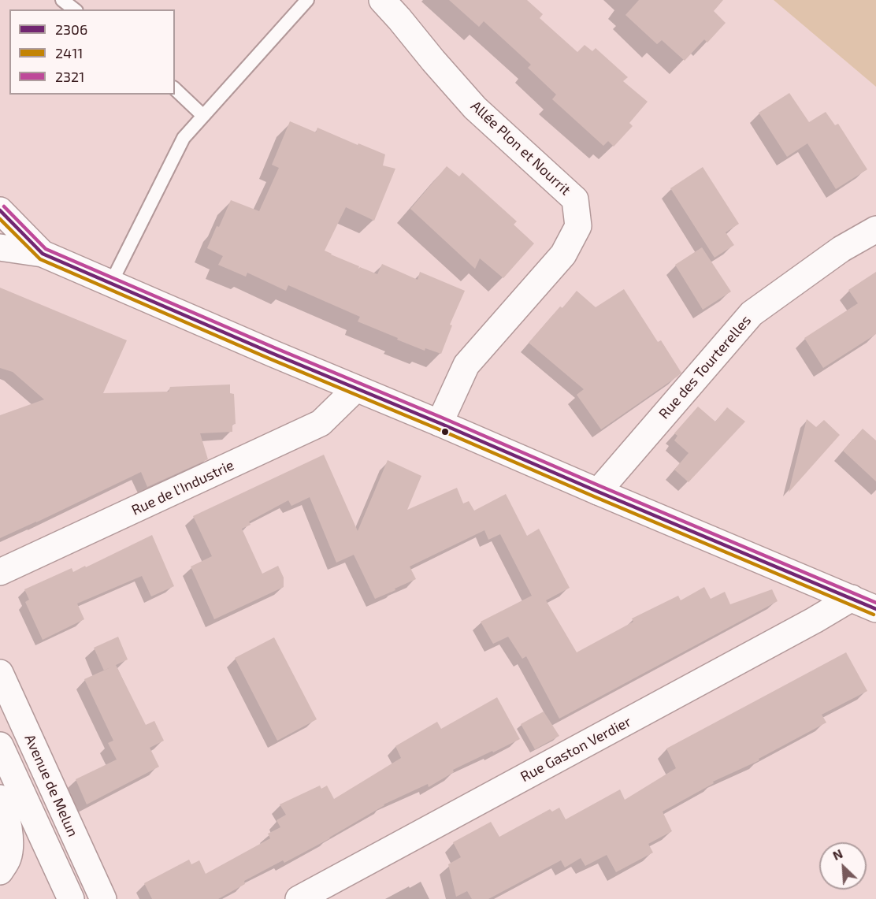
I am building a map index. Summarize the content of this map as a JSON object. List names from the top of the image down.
{
  "streets": {
    "street": [
      "Allée Plon et Nourrit",
      "Rue des Tourterelles",
      "Rue de l'Industrie",
      "Rue Gaston Verdier",
      "Avenue de Melun"
    ]
  },
  "lines": ["transit line 2321", "transit line 2306", "transit line 2411"],
  "legend": ["2306", "2411", "2321"],
  "north": "top left"
}
